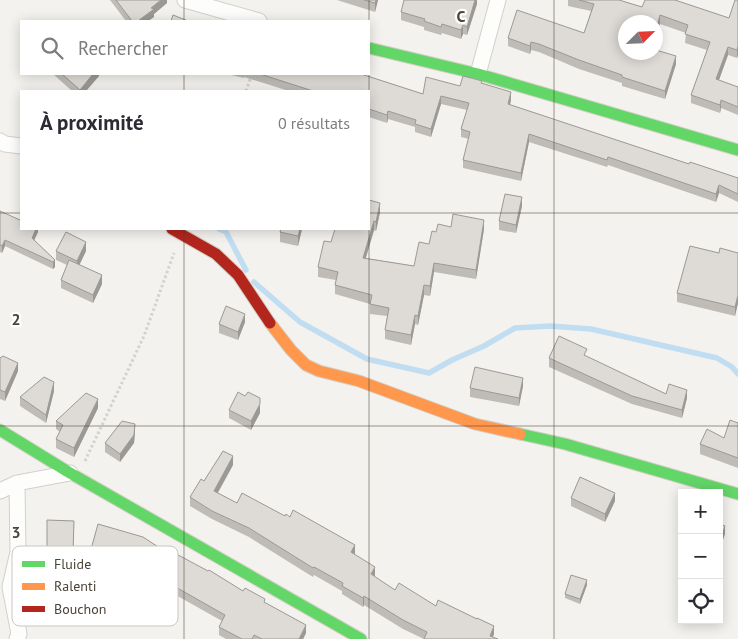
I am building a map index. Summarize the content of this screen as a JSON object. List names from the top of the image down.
{
  "legend": ["Fluide", "Ralenti", "Bouchon"],
  "north": "top right",
  "page": {
    "search": "Rechercher",
    "heading": ["À proximité", "0 résultats"],
    "map_buttons": ["+", "−"]
  },
  "grid": {
    "columns": ["C"],
    "rows": ["2", "3"]
  }
}
